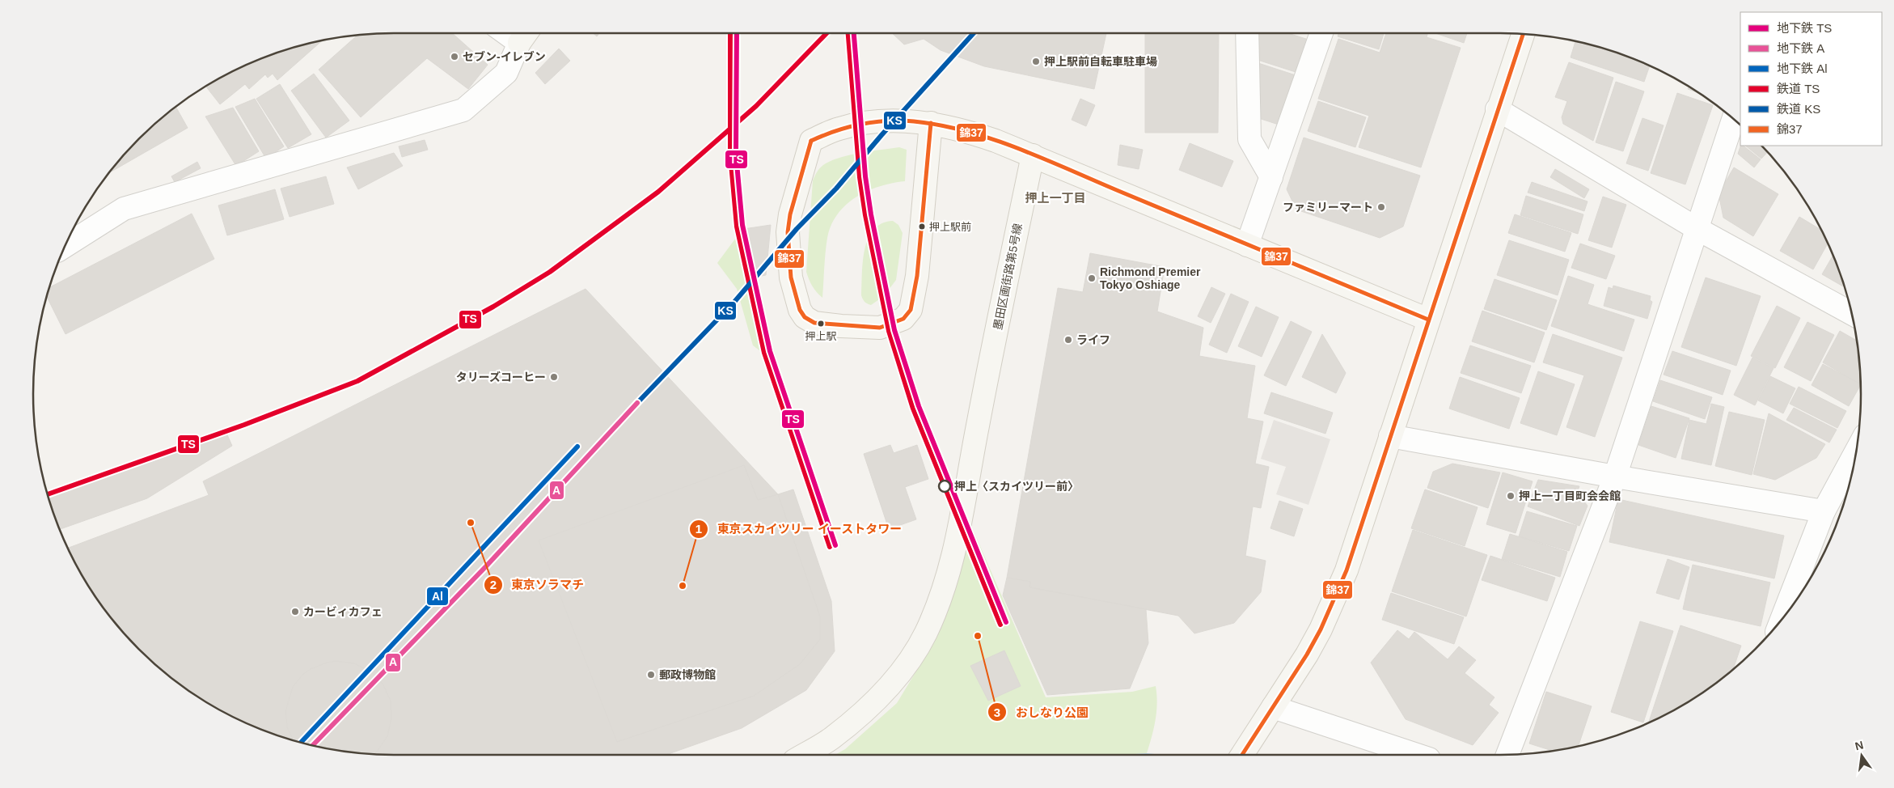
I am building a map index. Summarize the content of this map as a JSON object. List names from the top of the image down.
{
  "streets": {
    "street": ["墨田区画街路第5号線"]
  },
  "districts": ["押上一丁目"],
  "places": [
    "セブン-イレブン",
    "押上駅前自転車駐車場",
    "ファミリーマート",
    "押上駅前",
    "Richmond Premier Tokyo Oshiage",
    "押上駅",
    "ライフ",
    "タリーズコーヒー",
    "押上〈スカイツリー前〉",
    "押上一丁目町会会館",
    "東京ソラマチ",
    "東京スカイツリー イーストタワー",
    "カービィカフェ",
    "おしなり公園",
    "郵政博物館"
  ],
  "lines": [
    "metro line TS",
    "rail line TS",
    "rail line KS",
    "transit line 錦37",
    "metro line A",
    "metro line Al"
  ],
  "legend": [
    "地下鉄 TS",
    "地下鉄 A",
    "地下鉄 Al",
    "鉄道 TS",
    "鉄道 KS",
    "錦37"
  ],
  "north": "top"
}
